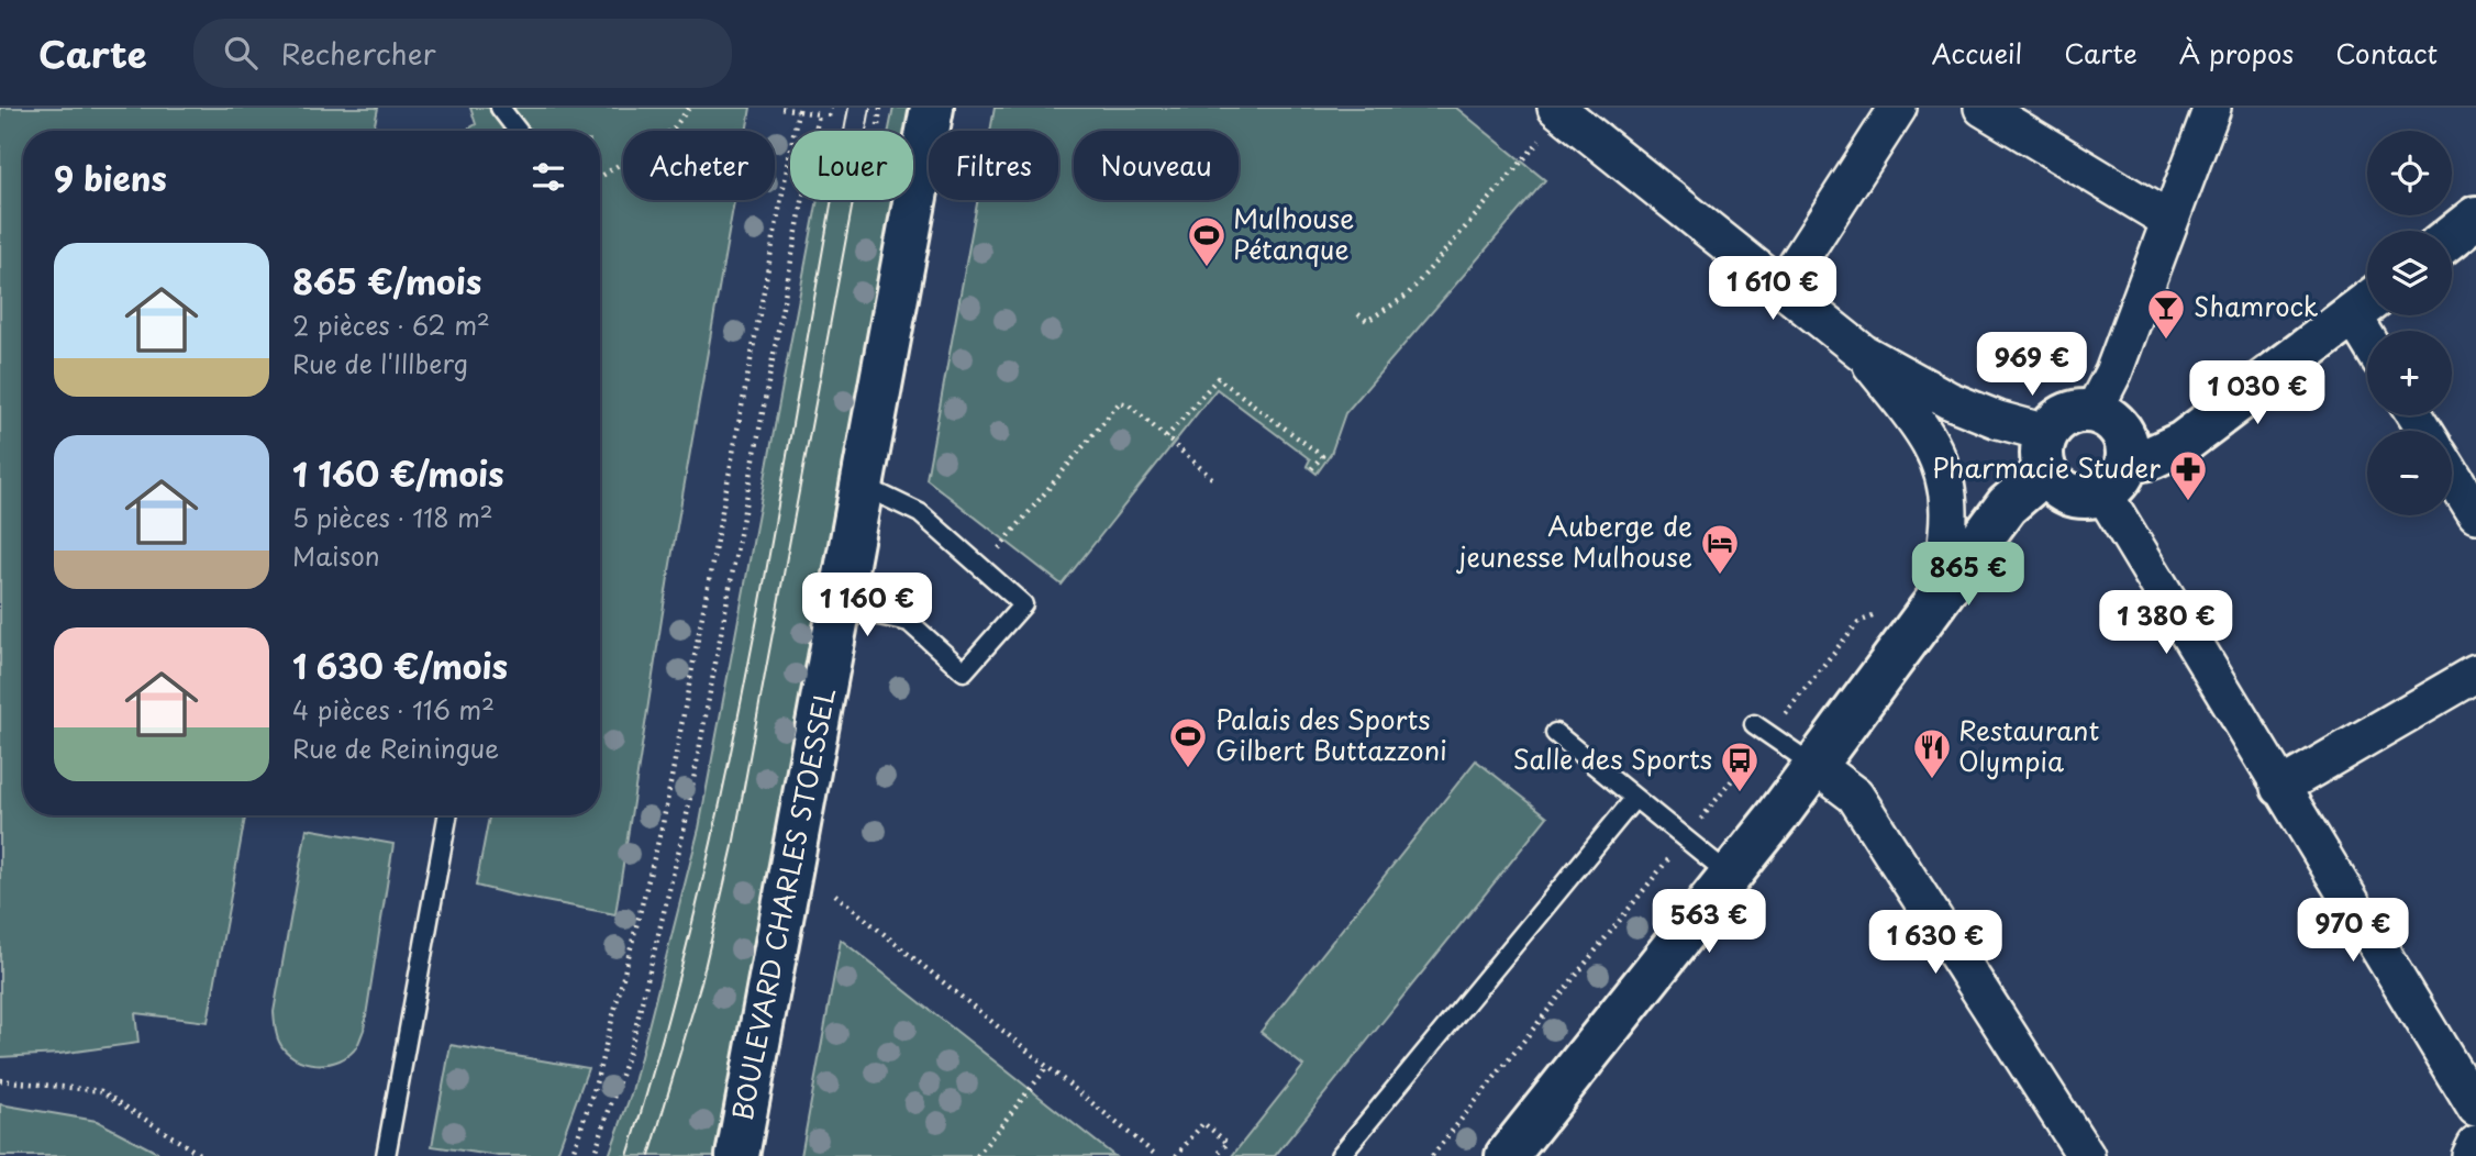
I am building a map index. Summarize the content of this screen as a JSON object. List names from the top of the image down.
{
  "streets": {
    "street": ["BOULEVARD CHARLES STOESSEL"]
  },
  "places": {
    "sports": ["Mulhouse Pétanque", "Palais des Sports Gilbert Buttazzoni"],
    "bar": ["Shamrock"],
    "pharmacy": ["Pharmacie Studer"],
    "hotel": ["Auberge de jeunesse Mulhouse"],
    "restaurant": ["Restaurant Olympia"],
    "bus stop": ["Salle des Sports"]
  },
  "page": {
    "header": "Carte",
    "search": "Rechercher",
    "nav": [
      "Accueil",
      "Carte",
      "À propos",
      "Contact"
    ],
    "map_buttons": ["+", "−"],
    "chip": [
      "Acheter",
      "Louer",
      "Filtres",
      "Nouveau"
    ],
    "heading": "9 biens",
    "list": [
      {
        "name": "865 €/mois",
        "note": "2 pièces · 62 m² · Rue de l'Illberg"
      },
      {
        "name": "1 160 €/mois",
        "note": "5 pièces · 118 m² · Maison"
      },
      {
        "name": "1 630 €/mois",
        "note": "4 pièces · 116 m² · Rue de Reiningue"
      }
    ],
    "price": [
      "1 610 €",
      "969 €",
      "1 030 €",
      "865 €",
      "1 160 €",
      "1 380 €",
      "563 €",
      "970 €",
      "1 630 €"
    ]
  }
}
